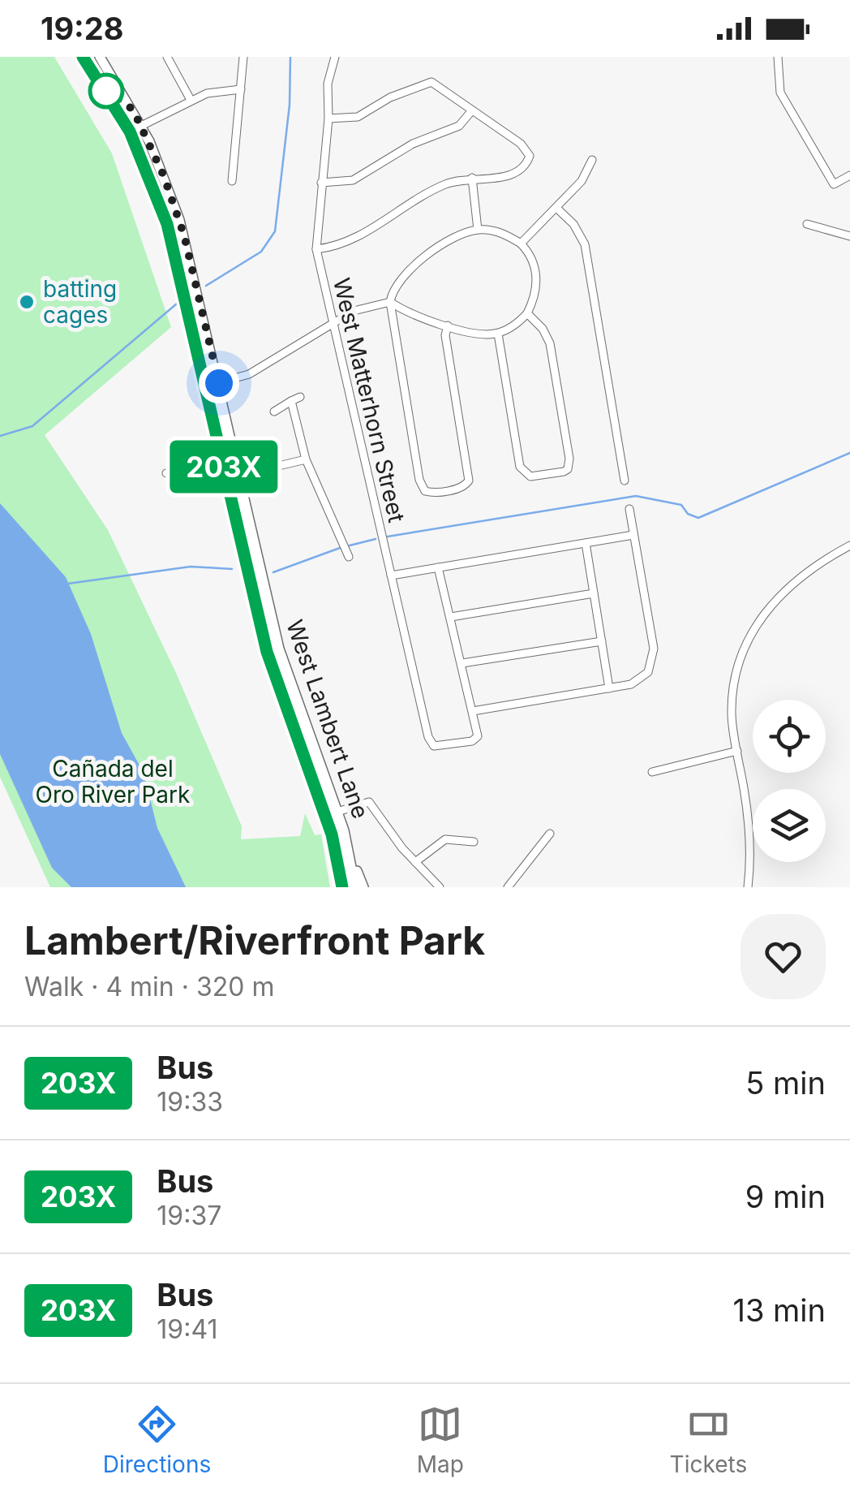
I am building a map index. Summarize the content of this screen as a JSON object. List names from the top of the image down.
{
  "streets": {
    "main road": ["West Lambert Lane"],
    "street": ["West Matterhorn Street"]
  },
  "parks": ["Cañada del Oro River Park"],
  "places": ["batting cages"],
  "lines": ["bus line 203X"],
  "page": {
    "status": "19:28",
    "on_map": "203X",
    "heading": ["Lambert/Riverfront Park", "Walk · 4 min · 320 m"],
    "list": [
      {
        "mark": "203X",
        "name": "Bus",
        "note": "19:33",
        "value": "5 min"
      },
      {
        "mark": "203X",
        "name": "Bus",
        "note": "19:37",
        "value": "9 min"
      },
      {
        "mark": "203X",
        "name": "Bus",
        "note": "19:41",
        "value": "13 min"
      }
    ],
    "tabs": ["Directions", "Map", "Tickets"]
  }
}
